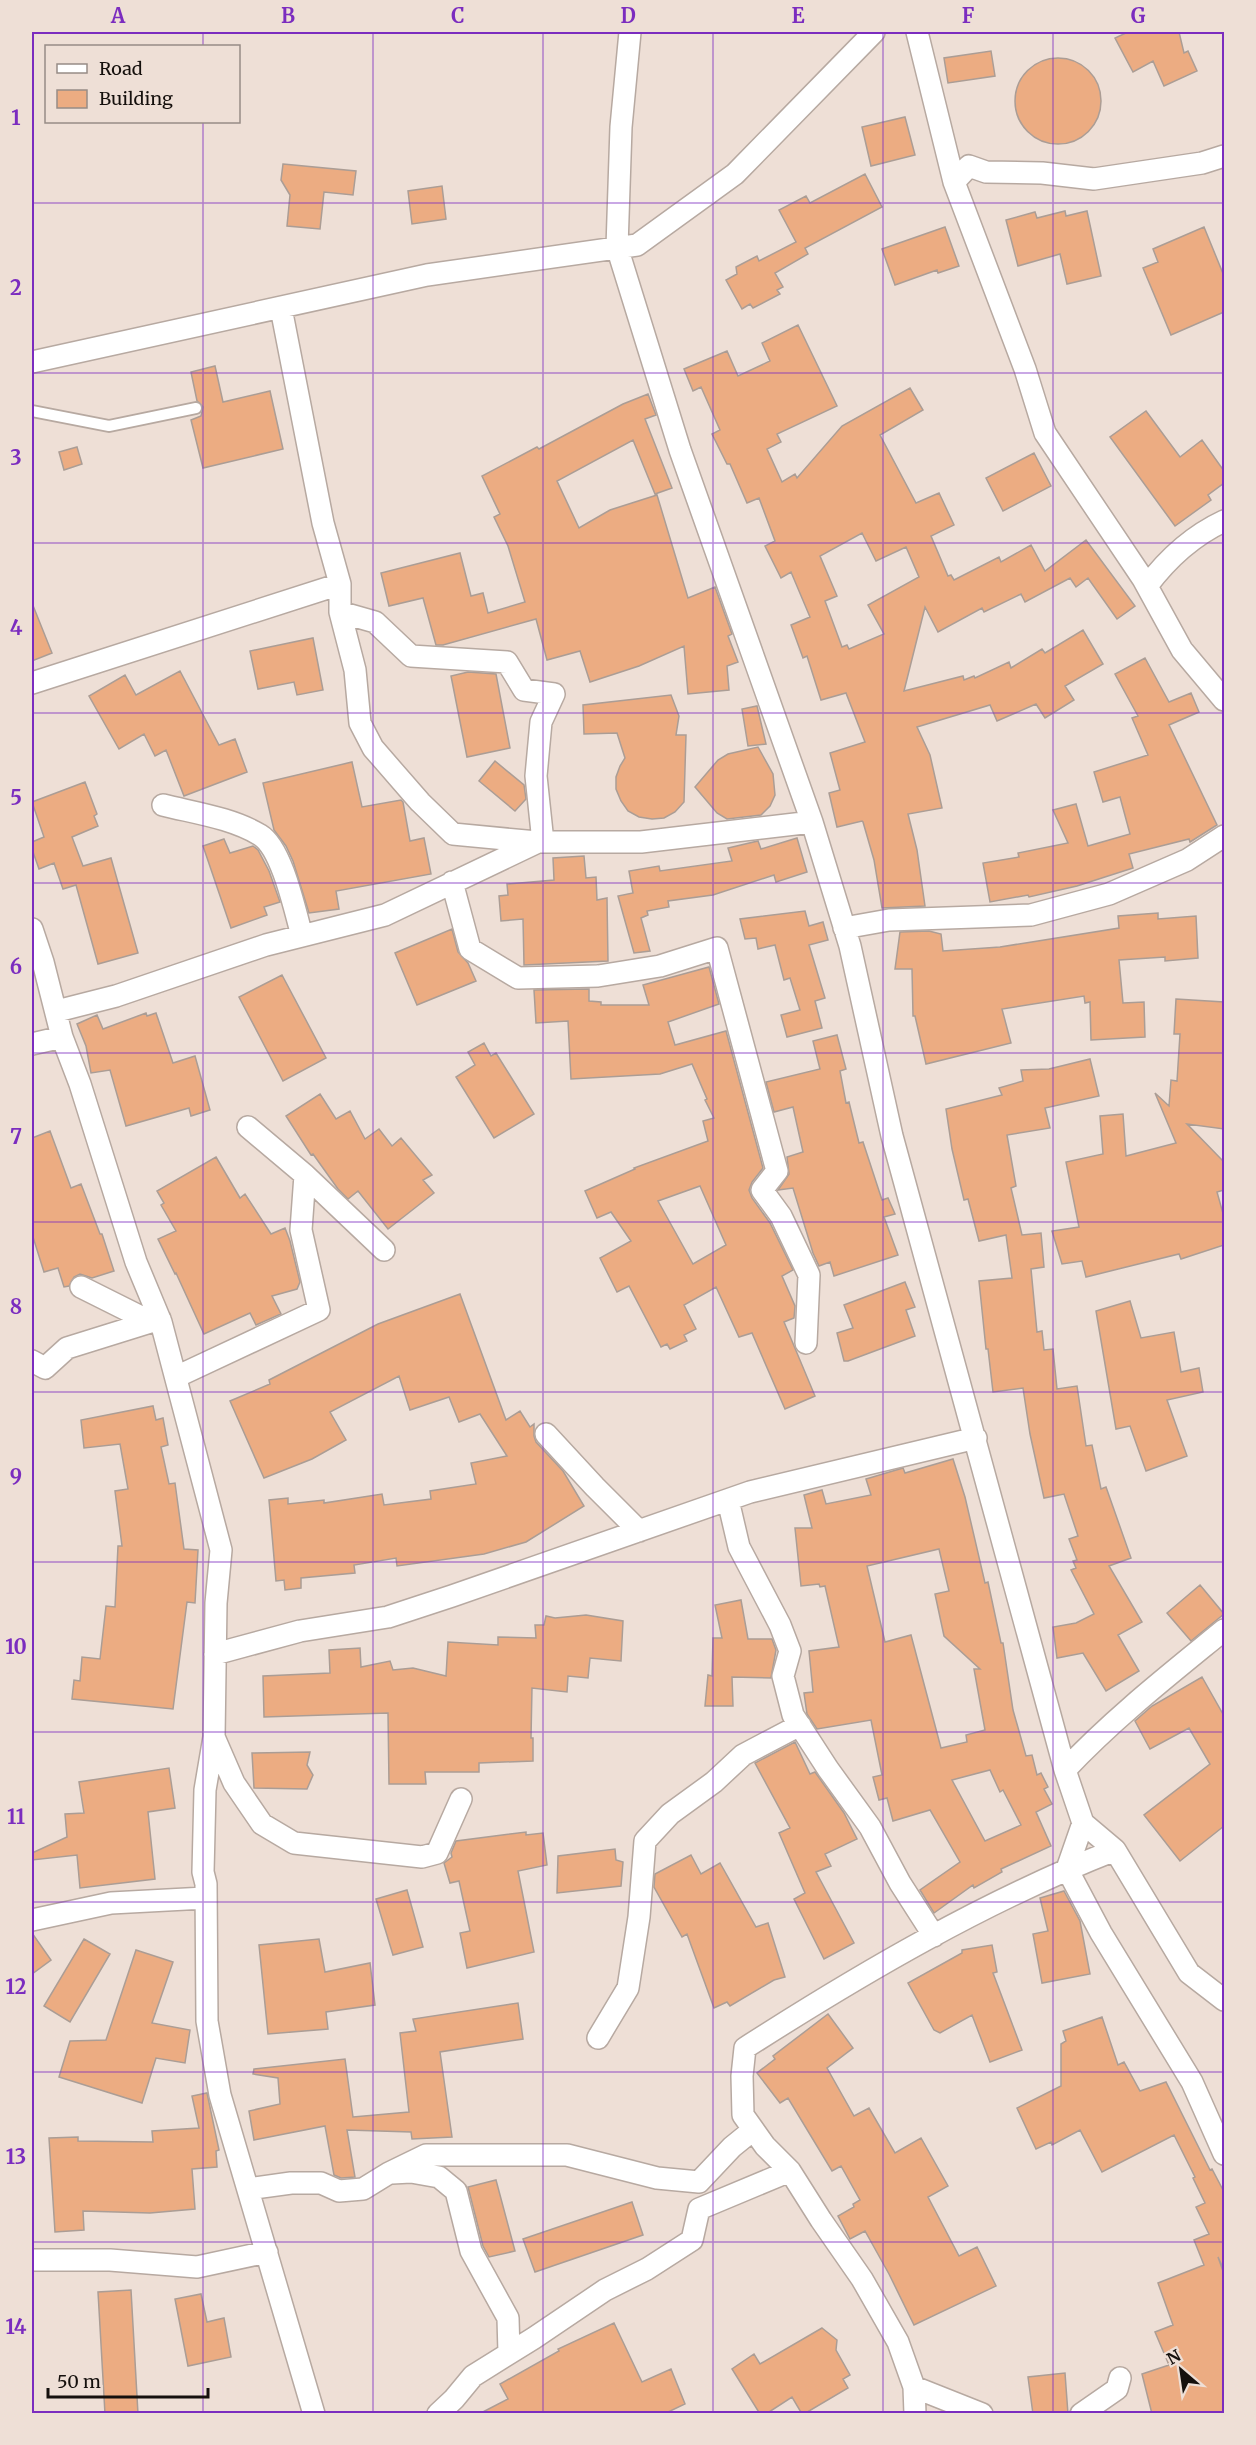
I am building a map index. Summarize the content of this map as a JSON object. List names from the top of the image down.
{
  "legend": ["Road", "Building"],
  "scale_bar": "50 m",
  "north": "top left",
  "grid": {
    "columns": [
      "A",
      "B",
      "C",
      "D",
      "E",
      "F",
      "G"
    ],
    "rows": [
      "1",
      "2",
      "3",
      "4",
      "5",
      "6",
      "7",
      "8",
      "9",
      "10",
      "11",
      "12",
      "13",
      "14"
    ]
  }
}
